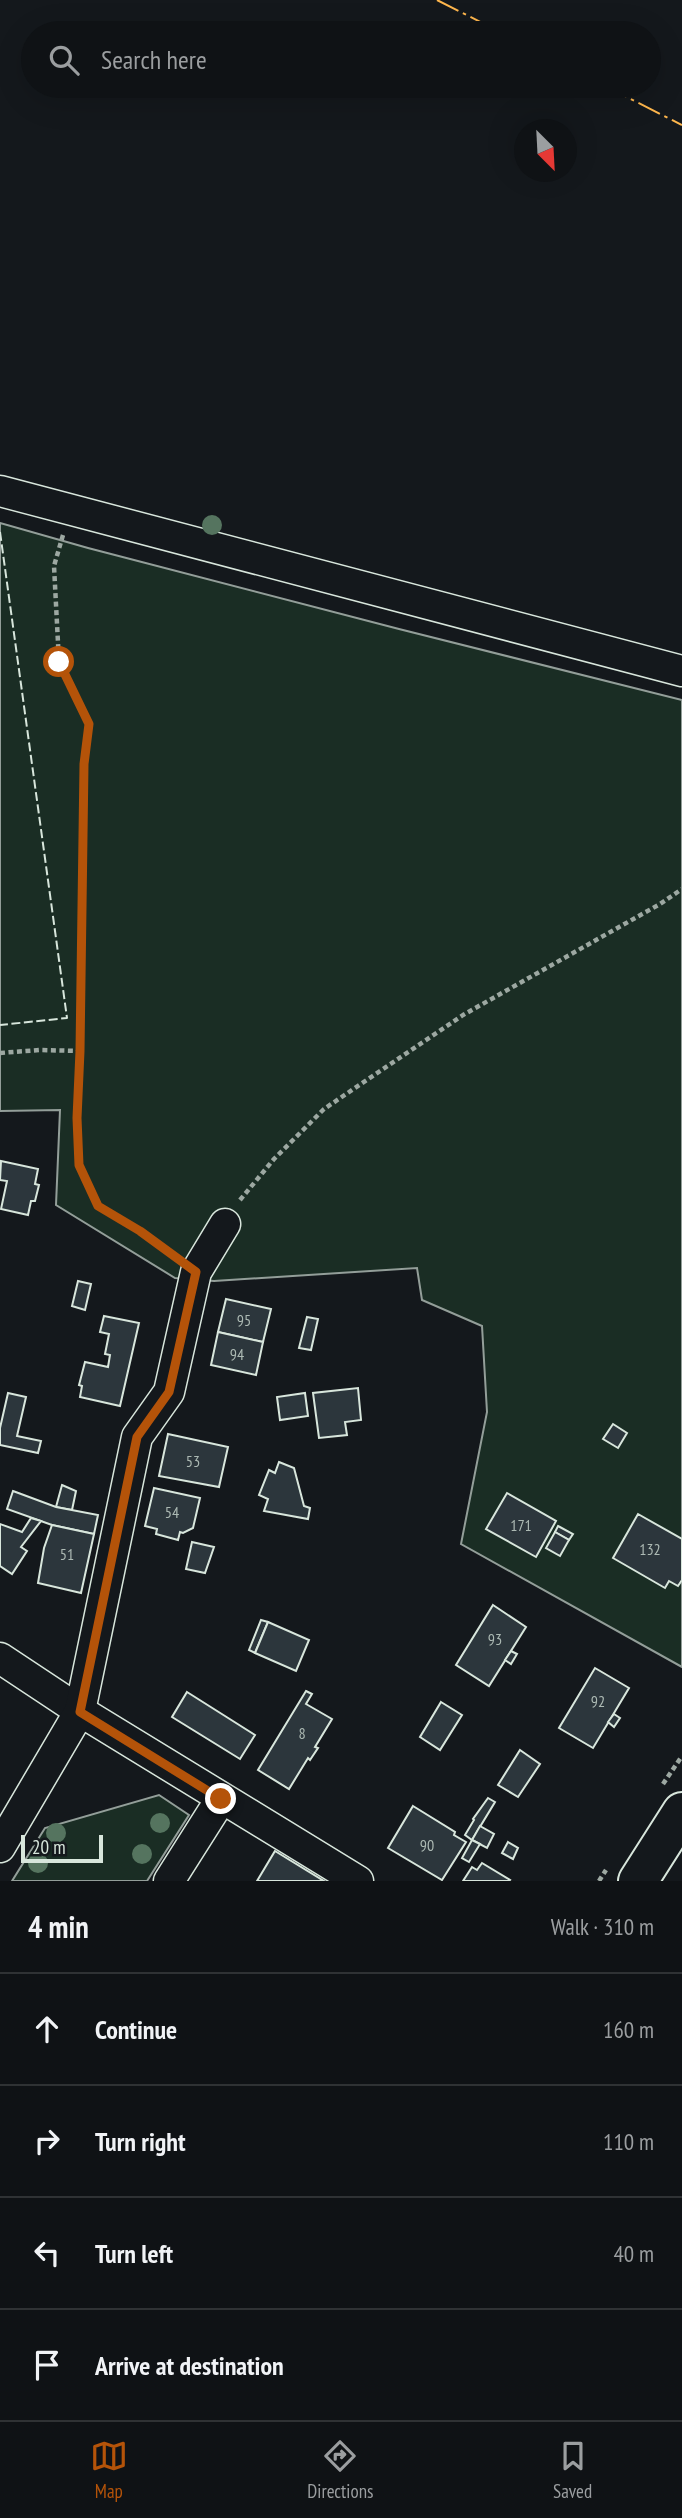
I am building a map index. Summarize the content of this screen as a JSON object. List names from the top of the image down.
{
  "house_numbers": [
    "95",
    "94",
    "53",
    "54",
    "171",
    "132",
    "51",
    "93",
    "92",
    "8",
    "90"
  ],
  "scale_bar": "20 m",
  "north": "bottom right",
  "page": {
    "search": "Search here",
    "scale": "20 m",
    "heading": ["4 min", "Walk · 310 m"],
    "list": [
      ["Continue", "160 m"],
      ["Turn right", "110 m"],
      ["Turn left", "40 m"],
      "Arrive at destination"
    ],
    "nav": ["Map", "Directions", "Saved"]
  }
}
